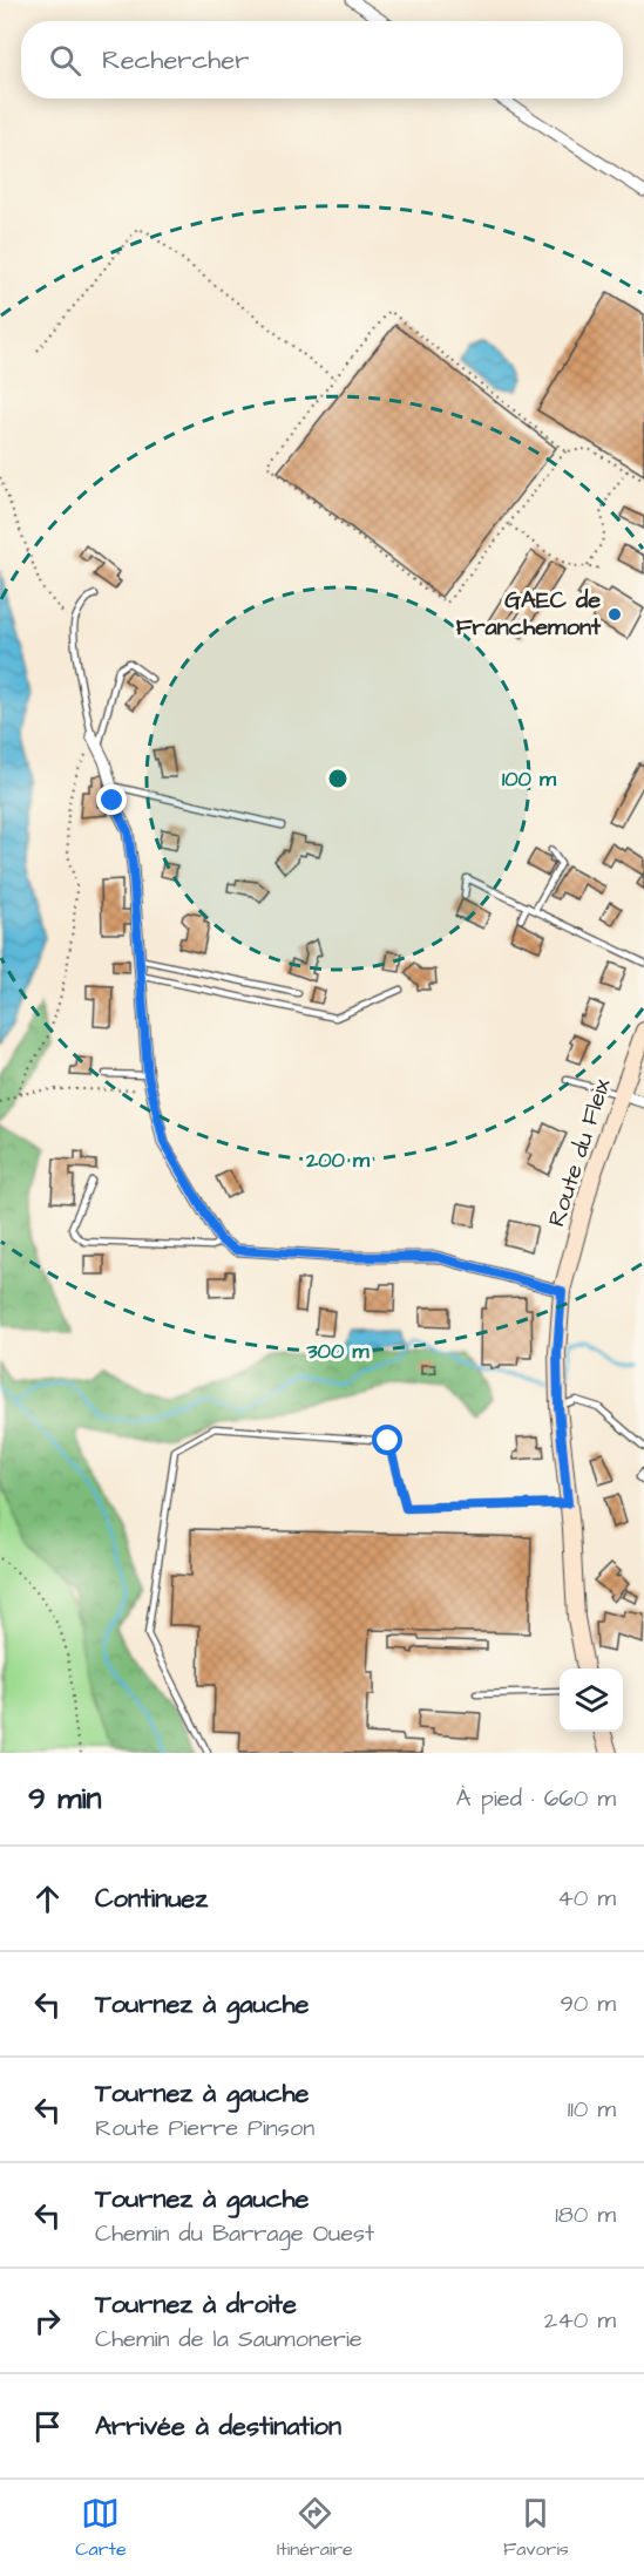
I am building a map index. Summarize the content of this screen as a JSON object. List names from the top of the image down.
{
  "streets": {
    "main road": ["Route du Fleix"]
  },
  "places": ["GAEC de Franchemont"],
  "page": {
    "search": "Rechercher",
    "heading": ["9 min", "À pied · 660 m"],
    "list": [
      ["Continuez", "40 m"],
      ["Tournez à gauche", "90 m"],
      ["Tournez à gauche", "Route Pierre Pinson", "110 m"],
      ["Tournez à gauche", "Chemin du Barrage Ouest", "180 m"],
      ["Tournez à droite", "Chemin de la Saumonerie", "240 m"],
      "Arrivée à destination"
    ],
    "nav": ["Carte", "Itinéraire", "Favoris"]
  },
  "rings": ["100 m", "200 m", "300 m"]
}
